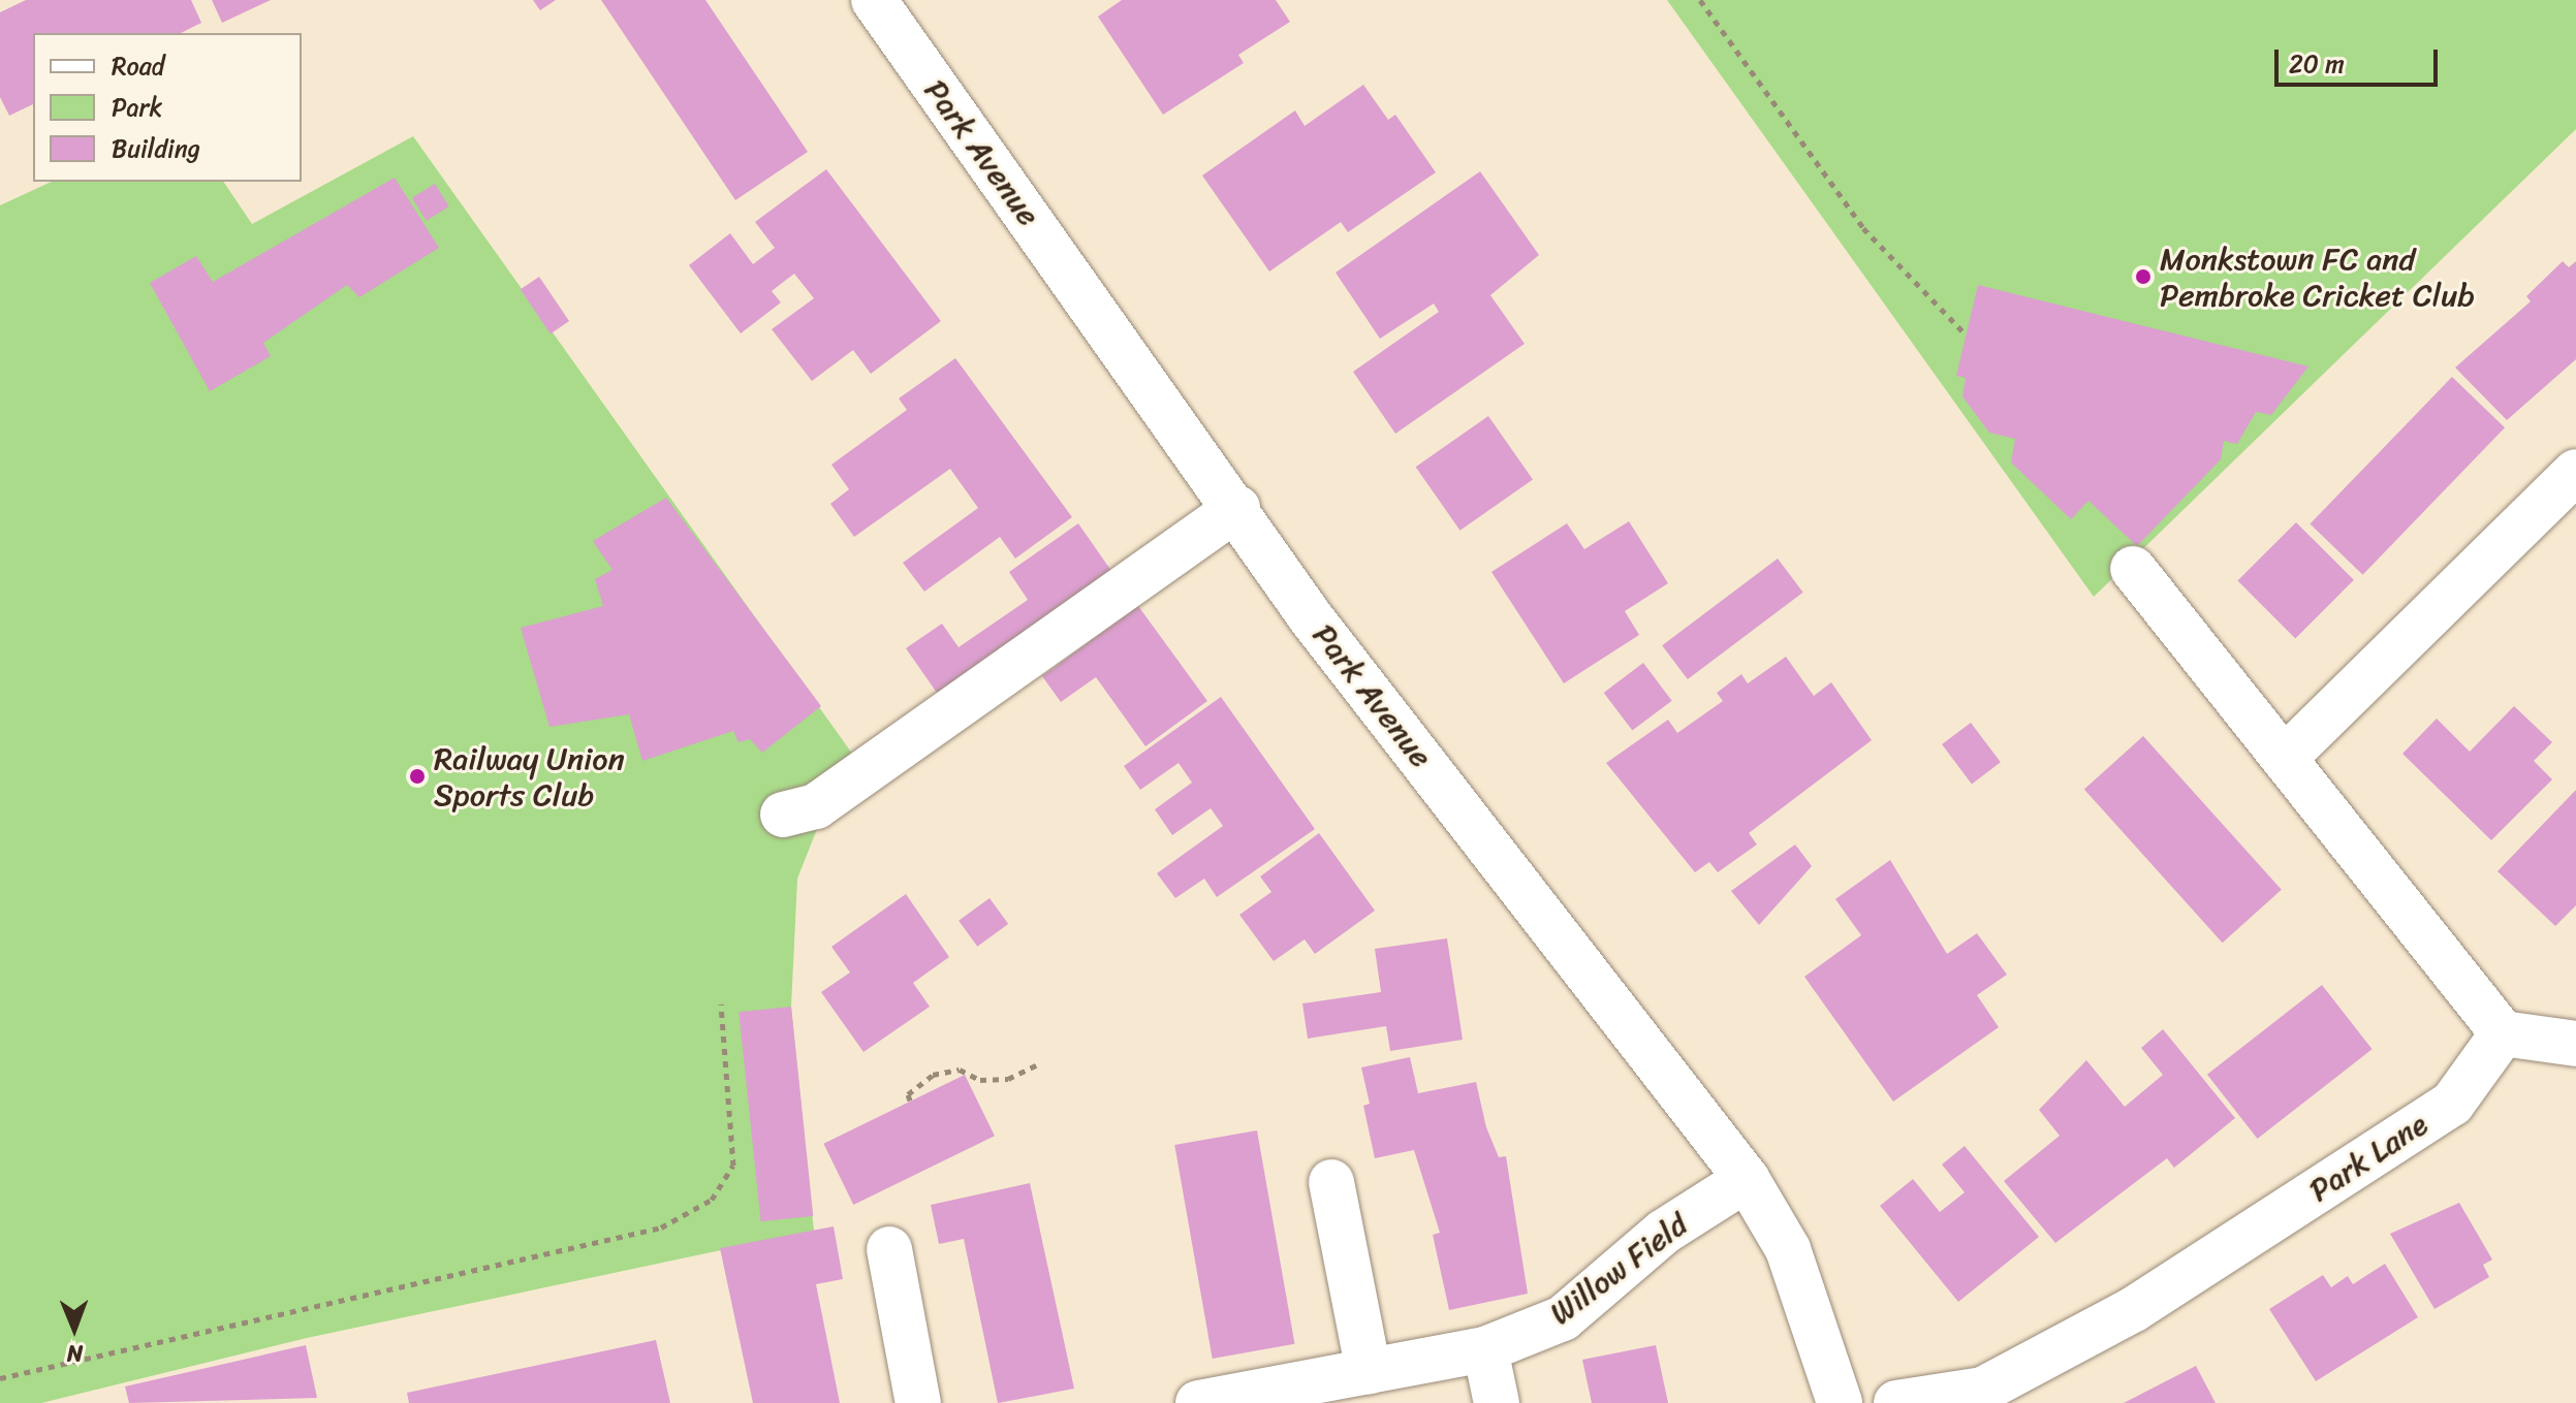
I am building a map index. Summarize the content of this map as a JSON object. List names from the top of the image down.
{
  "streets": {
    "street": ["Park Avenue", "Park Lane", "Willow Field"]
  },
  "crossings": [
    ["Park Avenue", "Willow Field"]
  ],
  "places": ["Monkstown FC and Pembroke Cricket Club", "Railway Union Sports Club"],
  "legend": ["Road", "Park", "Building"],
  "scale_bar": "20 m",
  "north": "bottom"
}
